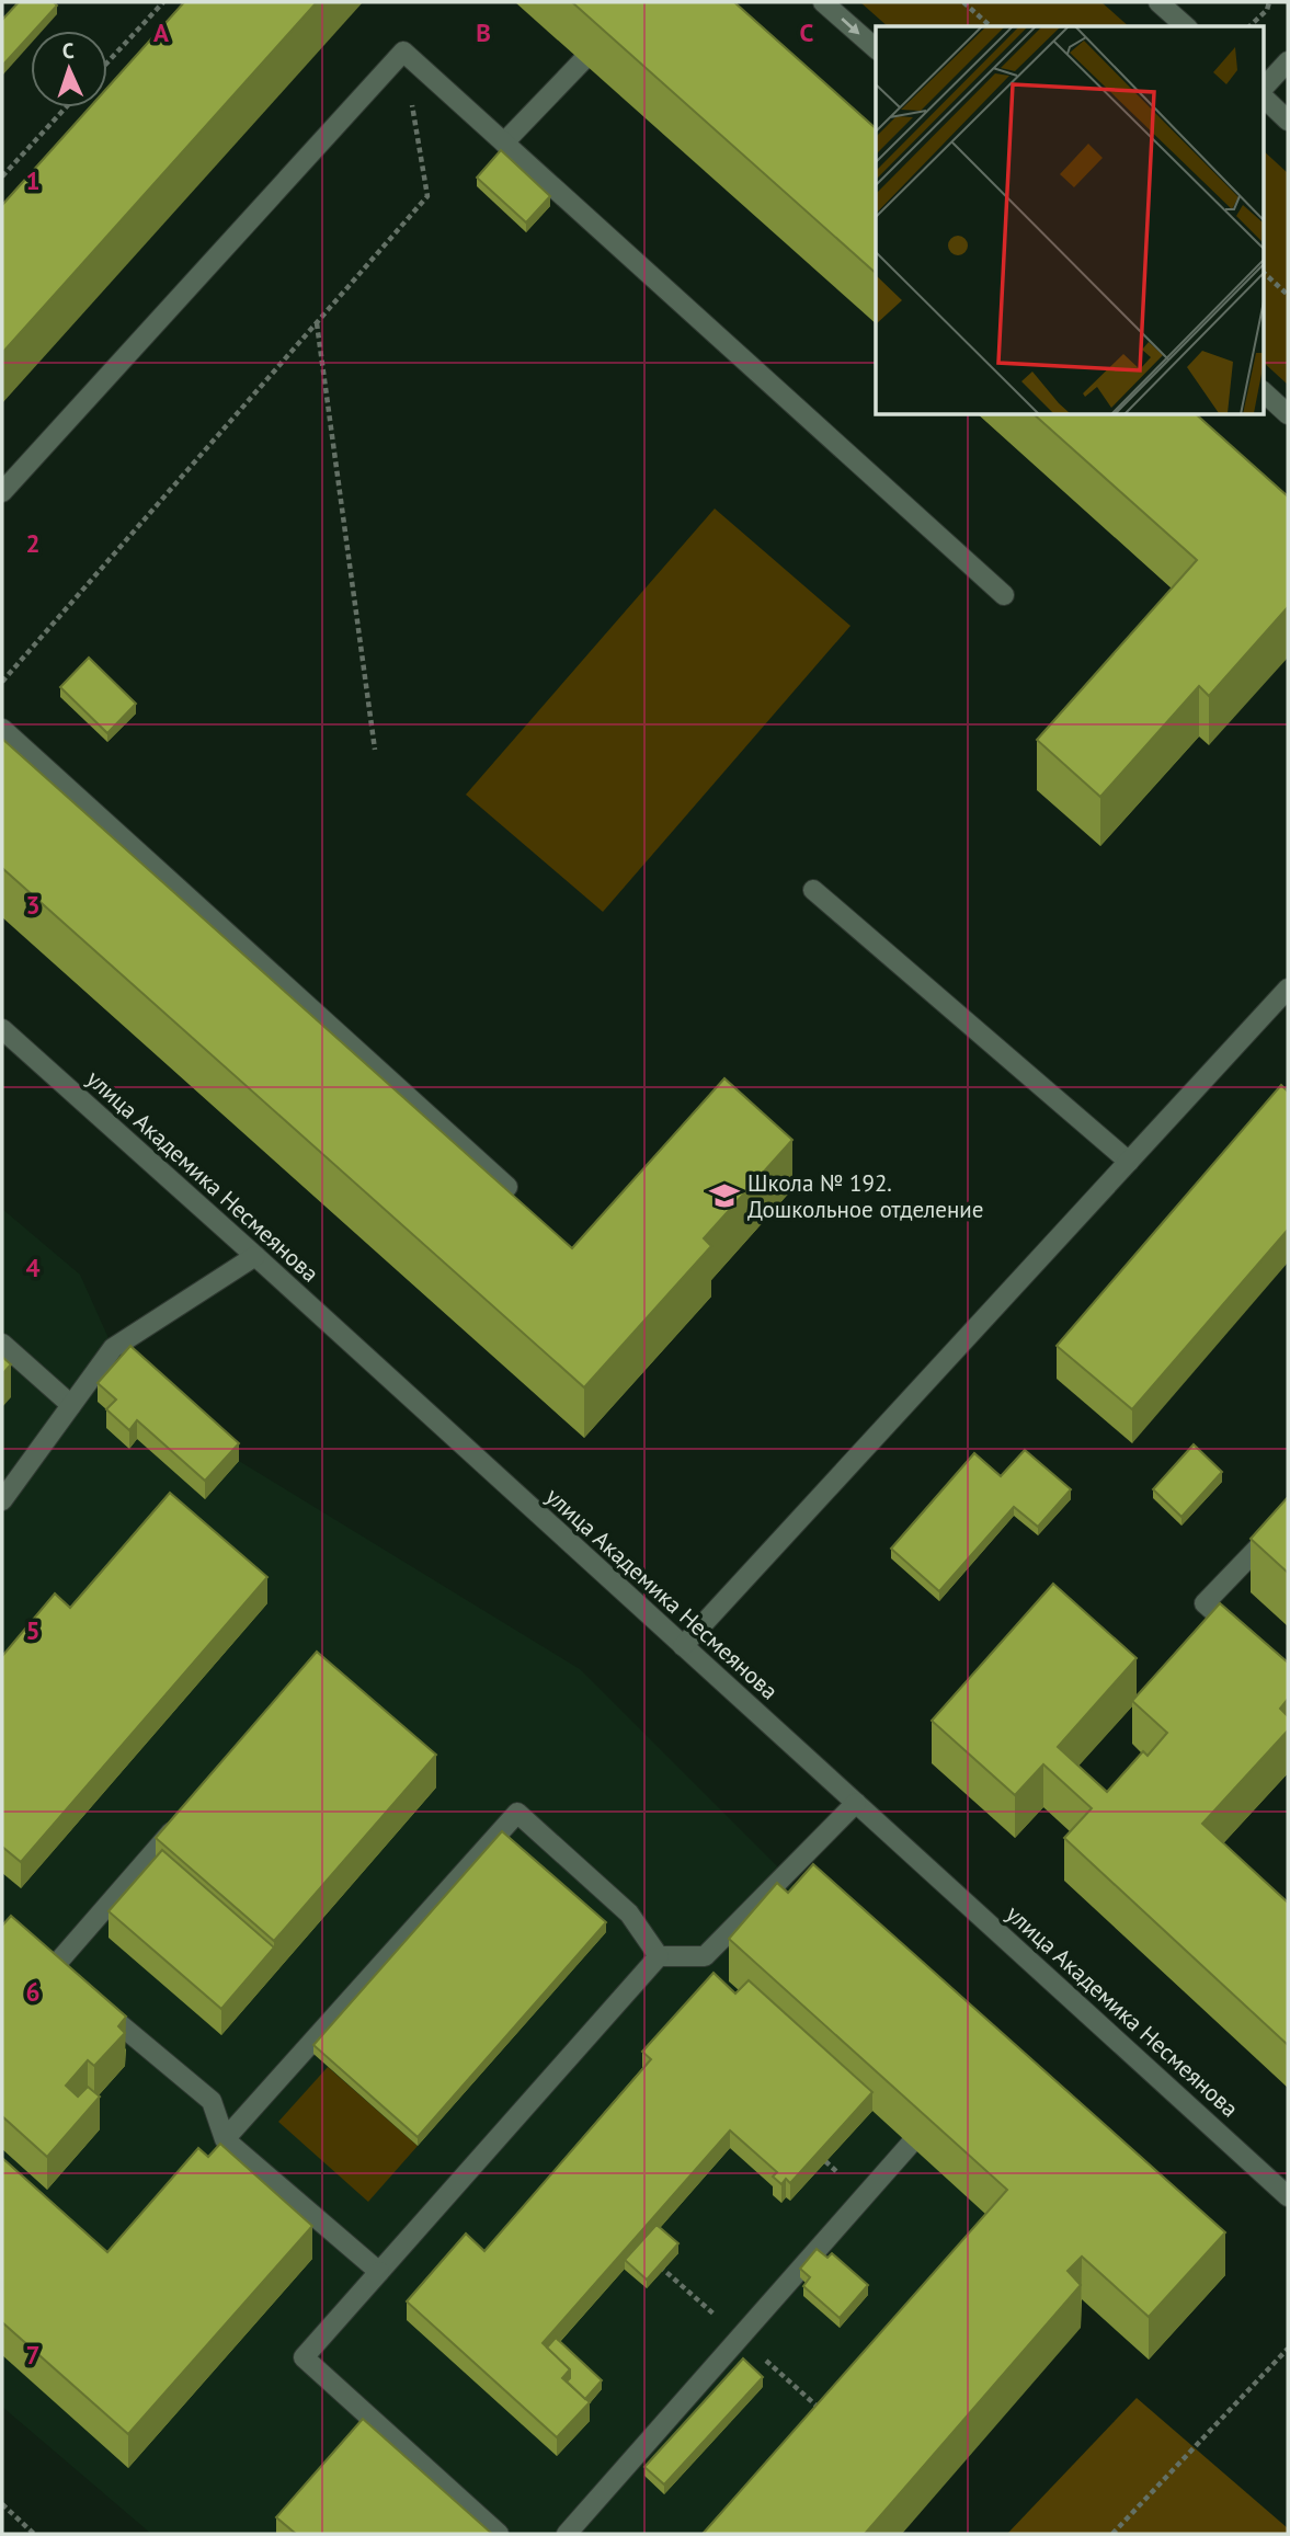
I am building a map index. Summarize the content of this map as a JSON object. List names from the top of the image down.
{
  "streets": {
    "street": ["улица Академика Несмеянова"]
  },
  "places": {
    "school or university": ["Школа № 192. Дошкольное отделение"]
  },
  "north": "top",
  "grid": {
    "columns": ["A", "B", "C"],
    "rows": [
      "1",
      "2",
      "3",
      "4",
      "5",
      "6",
      "7"
    ]
  }
}
